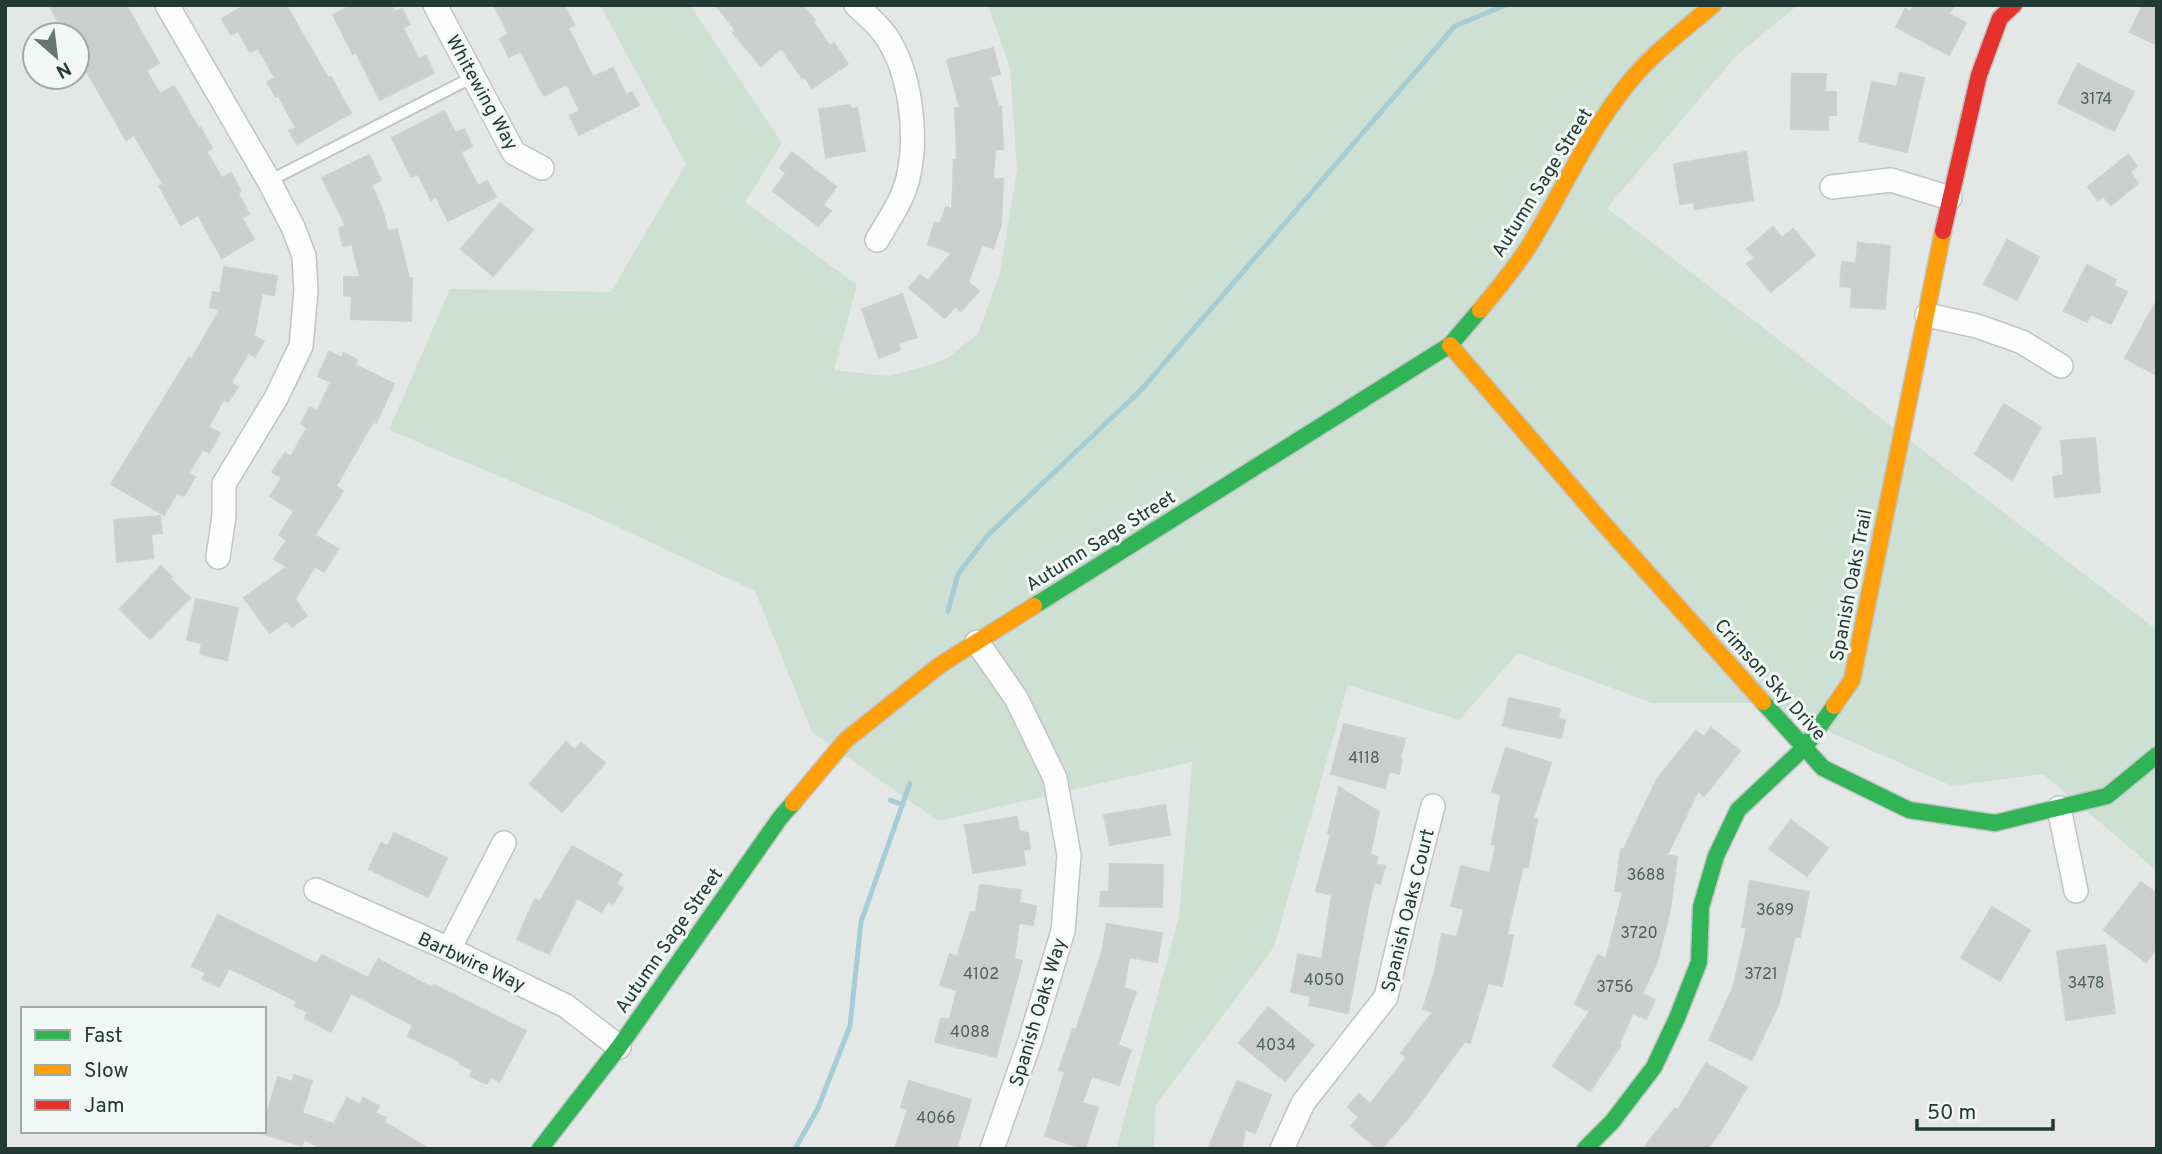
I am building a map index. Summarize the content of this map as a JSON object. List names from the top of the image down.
{
  "streets": {
    "street": [
      "Whitewing Way",
      "Autumn Sage Street",
      "Spanish Oaks Trail",
      "Crimson Sky Drive",
      "Spanish Oaks Court",
      "Barbwire Way",
      "Spanish Oaks Way"
    ]
  },
  "crossings": [
    ["Autumn Sage Street", "Crimson Sky Drive"],
    ["Autumn Sage Street", "Barbwire Way"],
    ["Autumn Sage Street", "Spanish Oaks Way"],
    ["Spanish Oaks Trail", "Crimson Sky Drive"]
  ],
  "house_numbers": [
    "3174",
    "4118",
    "3688",
    "3689",
    "3720",
    "4102",
    "3721",
    "4050",
    "3478",
    "3756",
    "4088",
    "4034",
    "4066"
  ],
  "legend": ["Fast", "Slow", "Jam"],
  "scale_bar": "50 m",
  "north": "bottom right"
}
